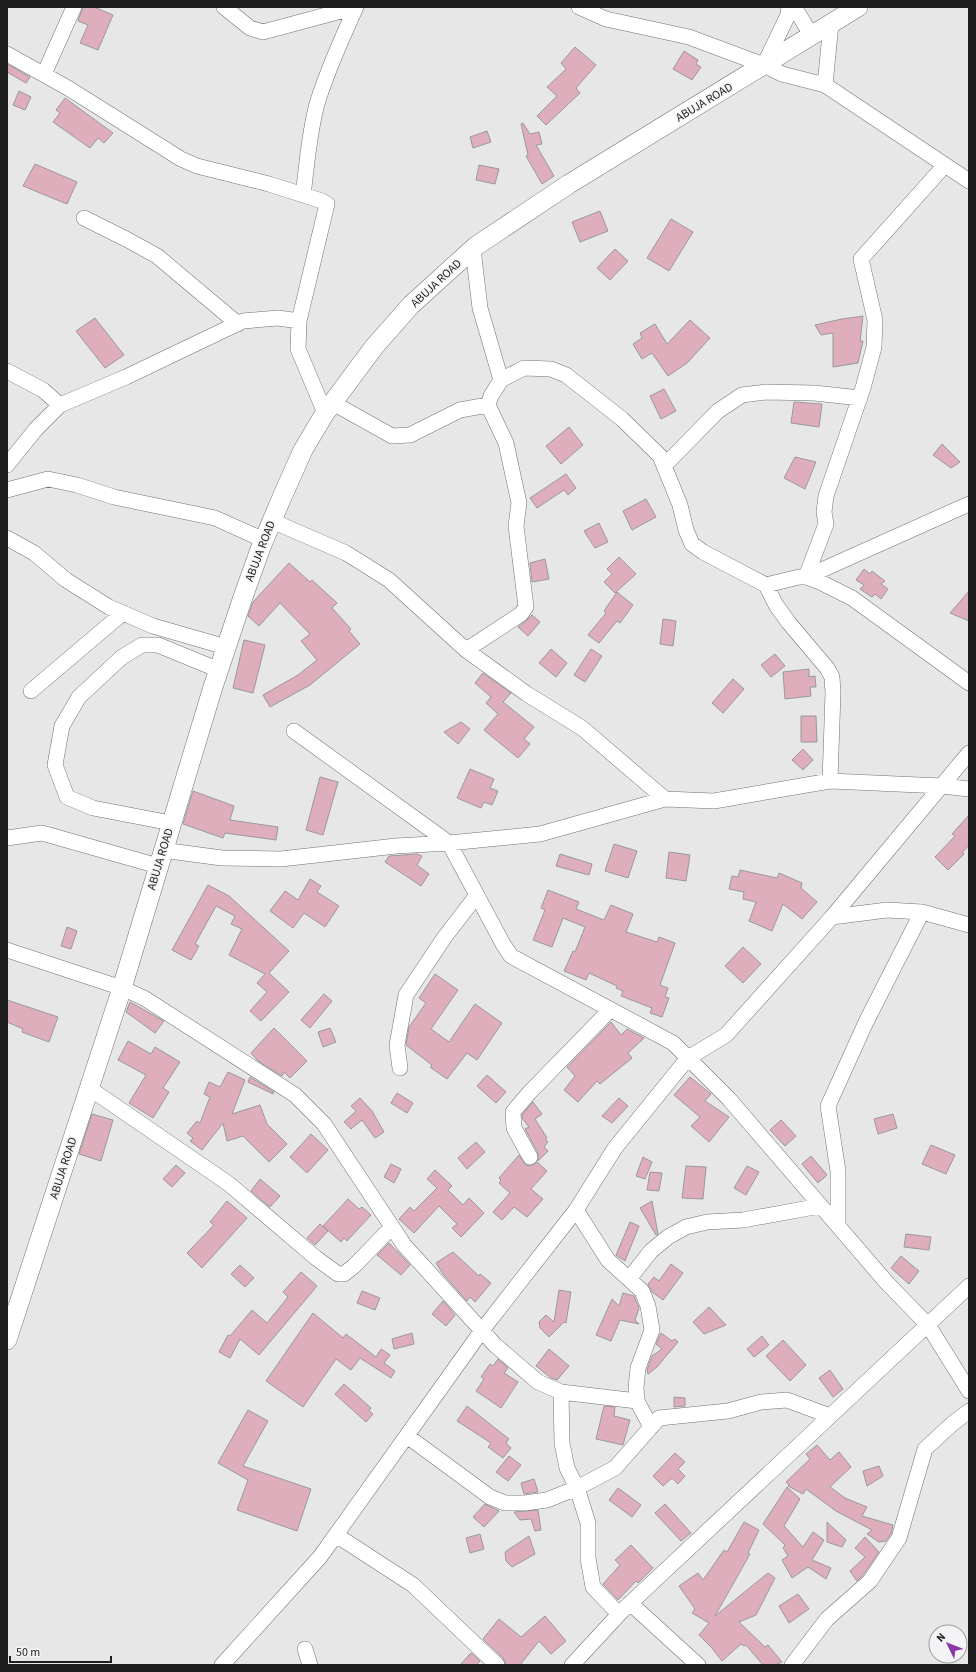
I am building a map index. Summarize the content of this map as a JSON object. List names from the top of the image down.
{
  "streets": {
    "main road": ["ABUJA ROAD"]
  },
  "scale_bar": "50 m",
  "north": "top left"
}
